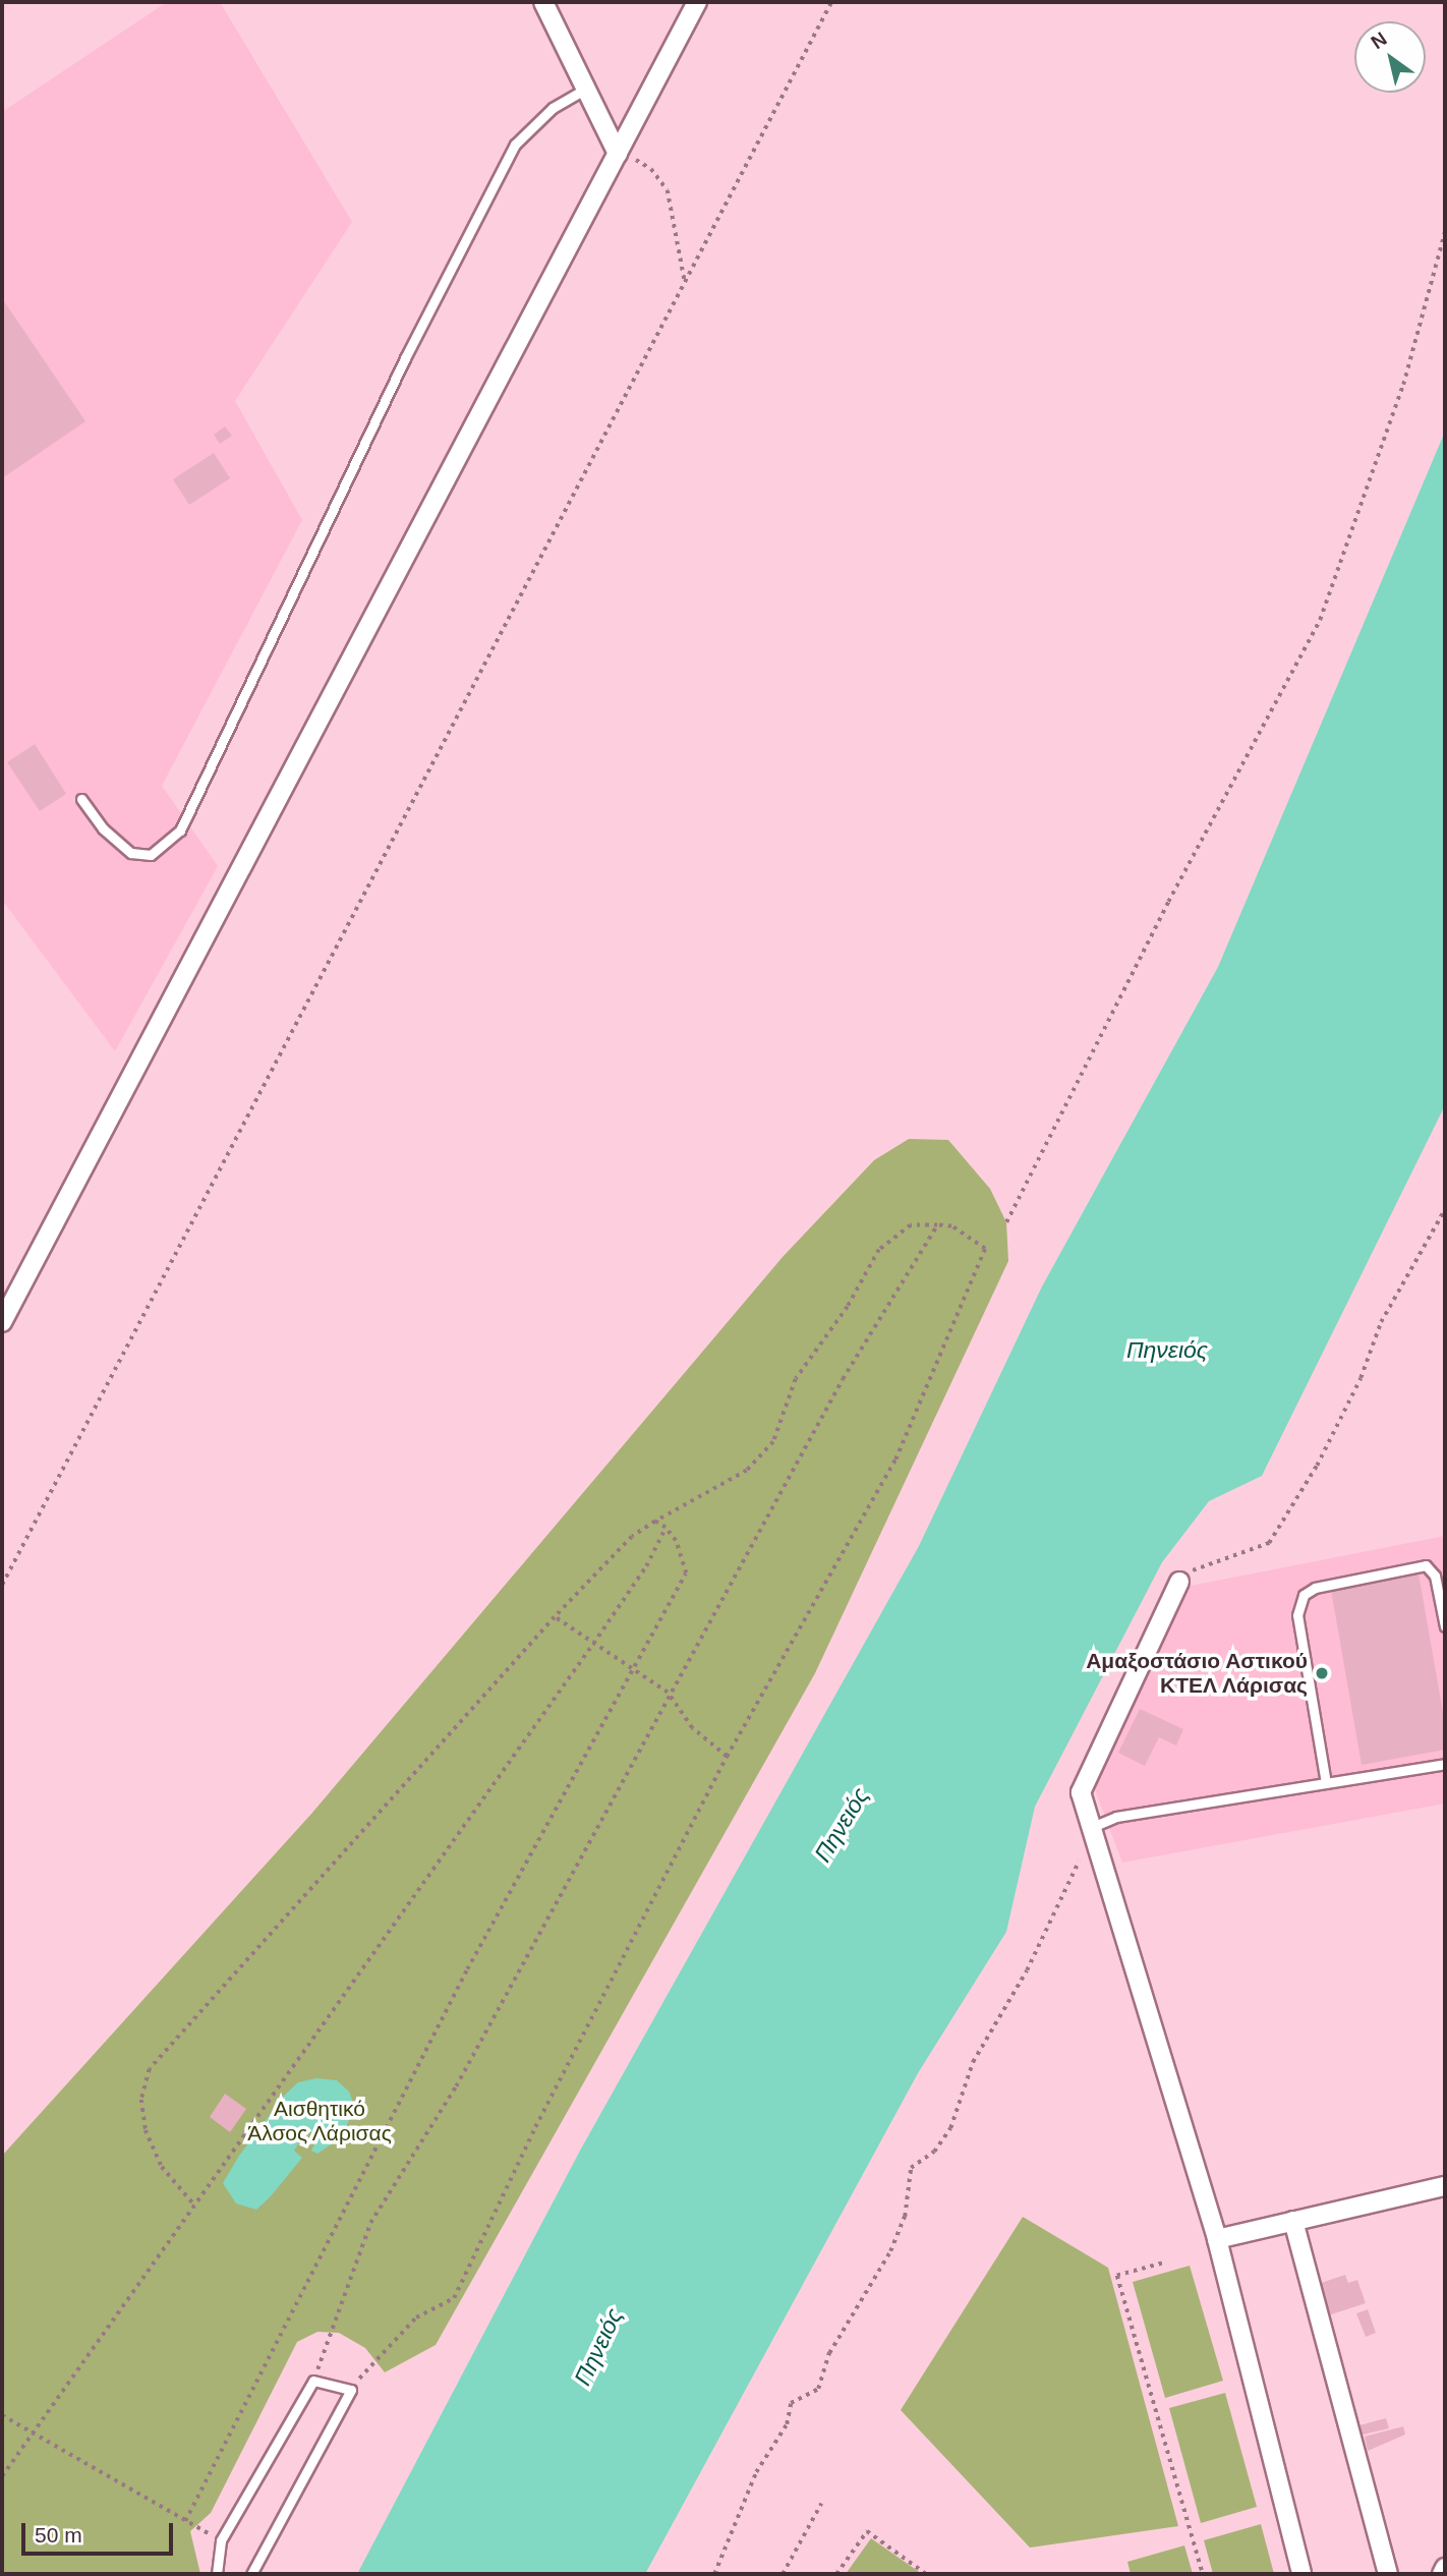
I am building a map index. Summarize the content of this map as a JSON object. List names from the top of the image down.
{
  "water": ["Πηνειός"],
  "parks": ["Αισθητικό Άλσος Λάρισας"],
  "places": ["Αμαξοστάσιο Αστικού ΚΤΕΛ Λάρισας"],
  "scale_bar": "50 m",
  "north": "top left"
}
